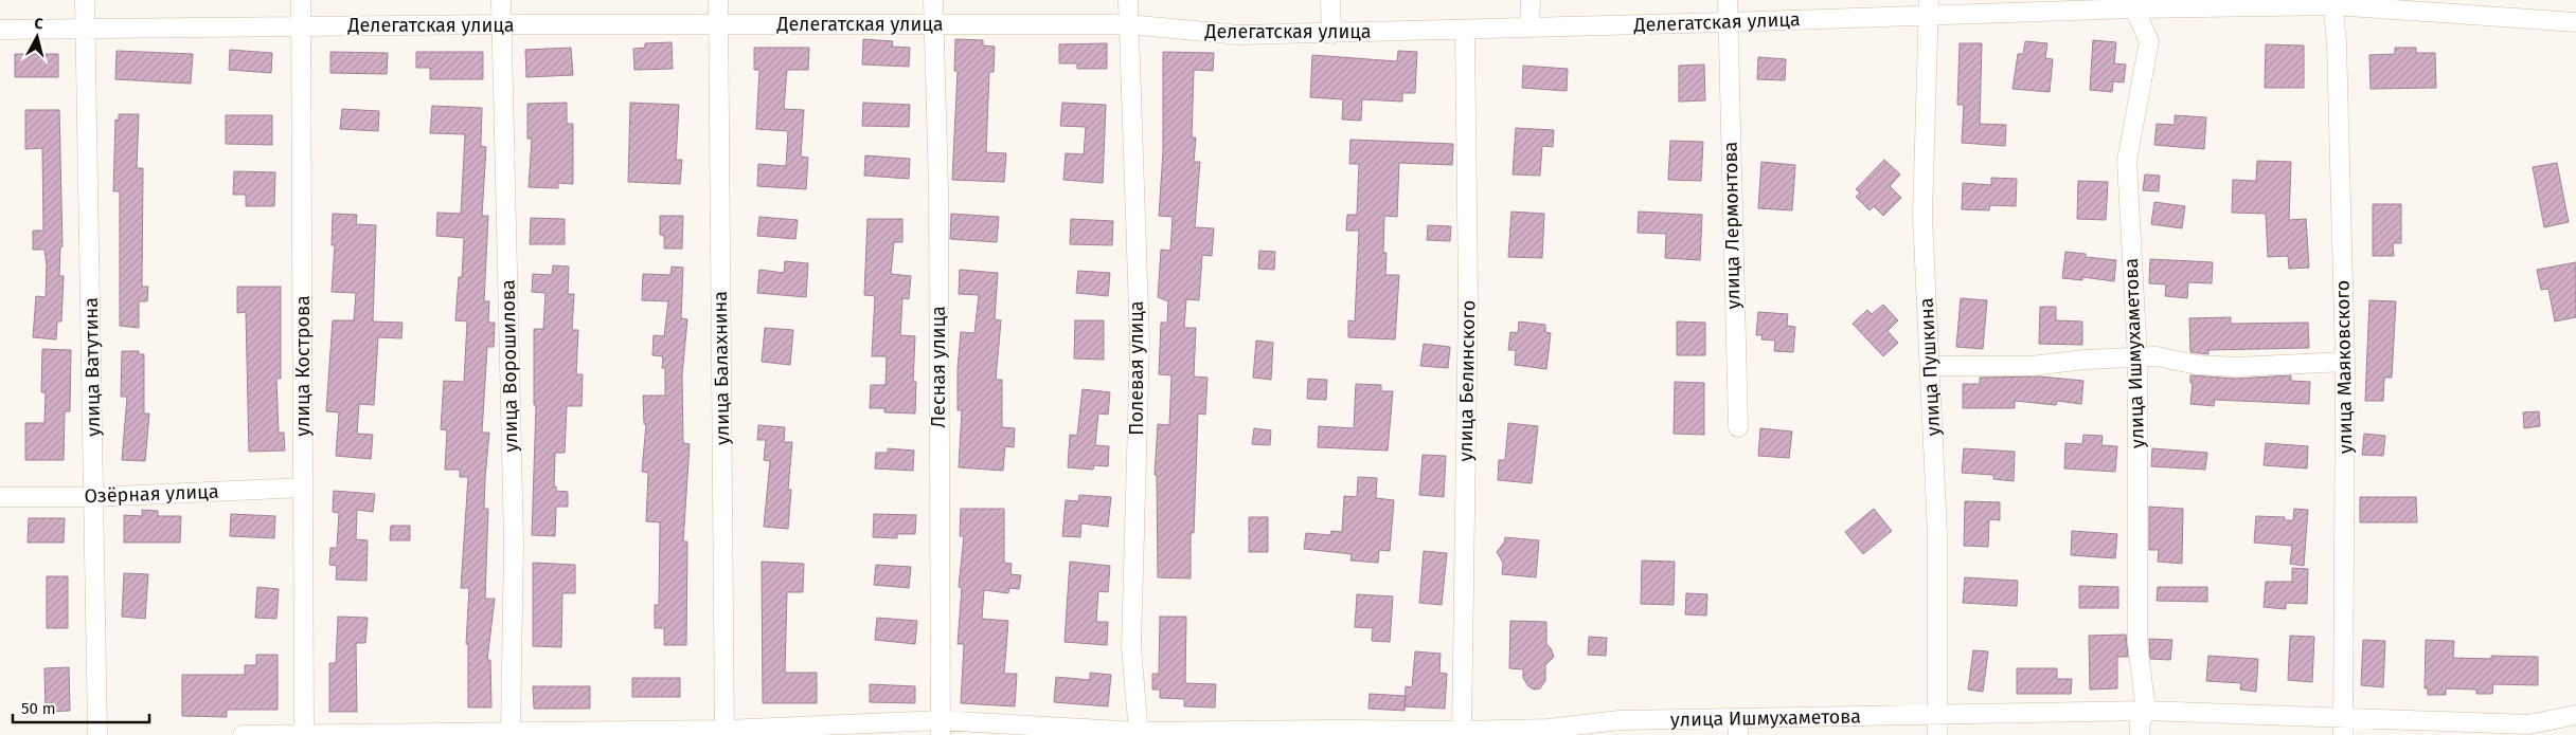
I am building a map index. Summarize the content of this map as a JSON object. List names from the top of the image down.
{
  "streets": {
    "street": [
      "Делегатская улица",
      "улица Лермонтова",
      "улица Ишмухаметова",
      "улица Кострова",
      "улица Ворошилова",
      "улица Ватутина",
      "Лесная улица",
      "улица Пушкина",
      "улица Маяковского",
      "улица Балахнина",
      "Полевая улица",
      "улица Белинского",
      "Озёрная улица"
    ]
  },
  "crossings": [
    ["Делегатская улица", "улица Лермонтова"],
    ["Делегатская улица", "улица Ишмухаметова"],
    ["Делегатская улица", "улица Кострова"],
    ["Делегатская улица", "улица Ворошилова"],
    ["Делегатская улица", "улица Ватутина"],
    ["Делегатская улица", "Лесная улица"],
    ["Делегатская улица", "улица Пушкина"],
    ["Делегатская улица", "улица Маяковского"],
    ["Делегатская улица", "улица Балахнина"],
    ["Делегатская улица", "Полевая улица"],
    ["Делегатская улица", "улица Белинского"],
    ["улица Ишмухаметова", "улица Кострова"],
    ["улица Ишмухаметова", "улица Ворошилова"],
    ["улица Ишмухаметова", "Лесная улица"],
    ["улица Ишмухаметова", "улица Пушкина"],
    ["улица Ишмухаметова", "улица Маяковского"],
    ["улица Ишмухаметова", "улица Балахнина"],
    ["улица Ишмухаметова", "Полевая улица"],
    ["улица Ишмухаметова", "улица Белинского"],
    ["улица Кострова", "Озёрная улица"],
    ["улица Ватутина", "Озёрная улица"]
  ],
  "scale_bar": "50 m",
  "north": "top"
}
